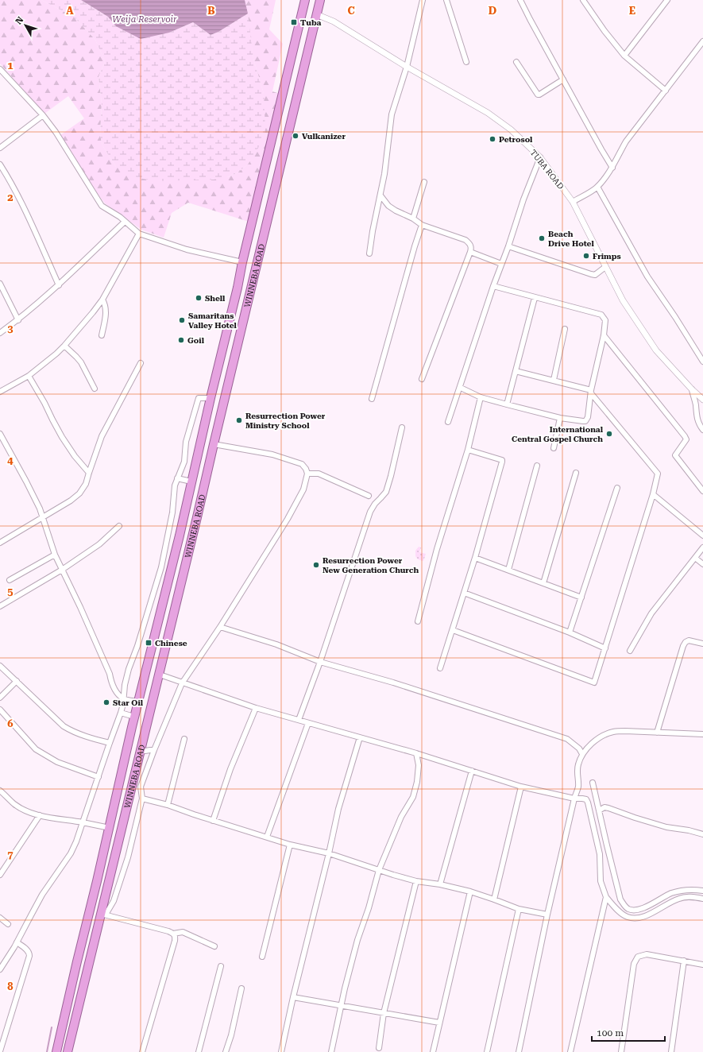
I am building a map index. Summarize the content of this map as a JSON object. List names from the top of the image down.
{
  "streets": {
    "highway": ["WINNEBA ROAD"],
    "street": ["TUBA ROAD"]
  },
  "crossings": [
    ["TUBA ROAD", "WINNEBA ROAD"]
  ],
  "water": ["Weija Reservoir"],
  "places": {
    "transit": ["Tuba", "Chinese"],
    "other": [
      "Vulkanizer",
      "Petrosol",
      "Beach Drive Hotel",
      "Frimps",
      "Shell",
      "Samaritans Valley Hotel",
      "Goil",
      "Resurrection Power Ministry School",
      "International Central Gospel Church",
      "Resurrection Power New Generation Church",
      "Star Oil"
    ]
  },
  "scale_bar": "100 m",
  "north": "top left",
  "grid": {
    "columns": [
      "A",
      "B",
      "C",
      "D",
      "E"
    ],
    "rows": [
      "1",
      "2",
      "3",
      "4",
      "5",
      "6",
      "7",
      "8"
    ]
  }
}
